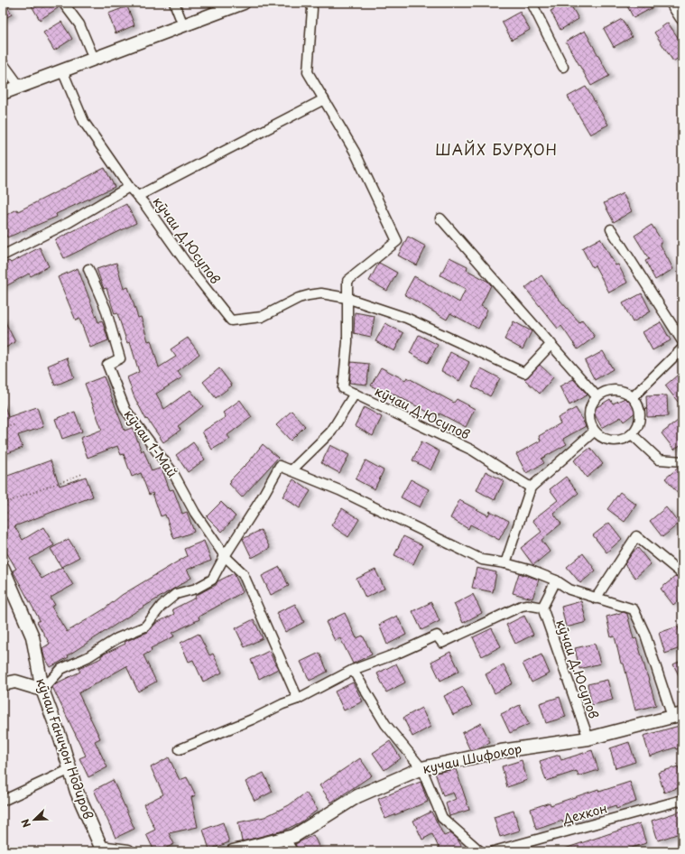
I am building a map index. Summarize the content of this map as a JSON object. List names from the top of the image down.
{
  "streets": {
    "street": [
      "кӯчаи Д.Юсупов",
      "кӯчаи 1-Май",
      "кӯчаи Ғаниҷон Нодиров",
      "кучаи Шифокор",
      "Дехкон"
    ]
  },
  "crossings": [
    ["кӯчаи Д.Юсупов", "кучаи Шифокор"]
  ],
  "districts": ["ШАЙХ БУРҲОН"],
  "north": "bottom left"
}
